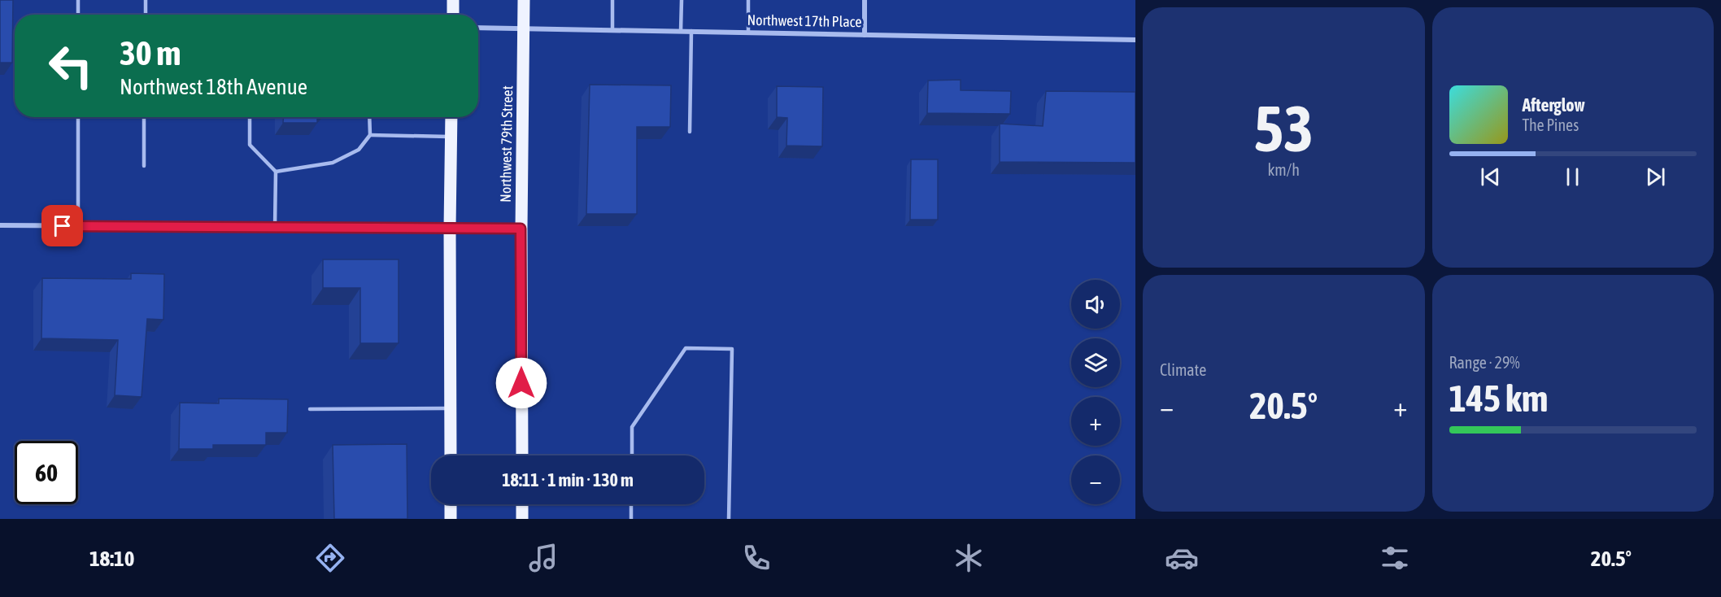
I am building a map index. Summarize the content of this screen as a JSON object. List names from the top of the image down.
{
  "streets": {
    "main road": ["Northwest 79th Street"],
    "street": ["Northwest 17th Place"]
  },
  "crossings": [
    ["Northwest 17th Place", "Northwest 79th Street"]
  ],
  "page": {
    "tile": [
      ["53", "km/h"],
      "Climate",
      ["Range · 29%", "145 km"]
    ],
    "turn": ["30 m", "Northwest 18th Avenue"],
    "song": ["Afterglow", "The Pines"],
    "map_buttons": ["+", "−"],
    "heat": ["−", "20.5°", "+"],
    "limit": "60",
    "trip": "18:11 · 1 min · 130 m",
    "tabs": ["18:10", "20.5°"]
  }
}
